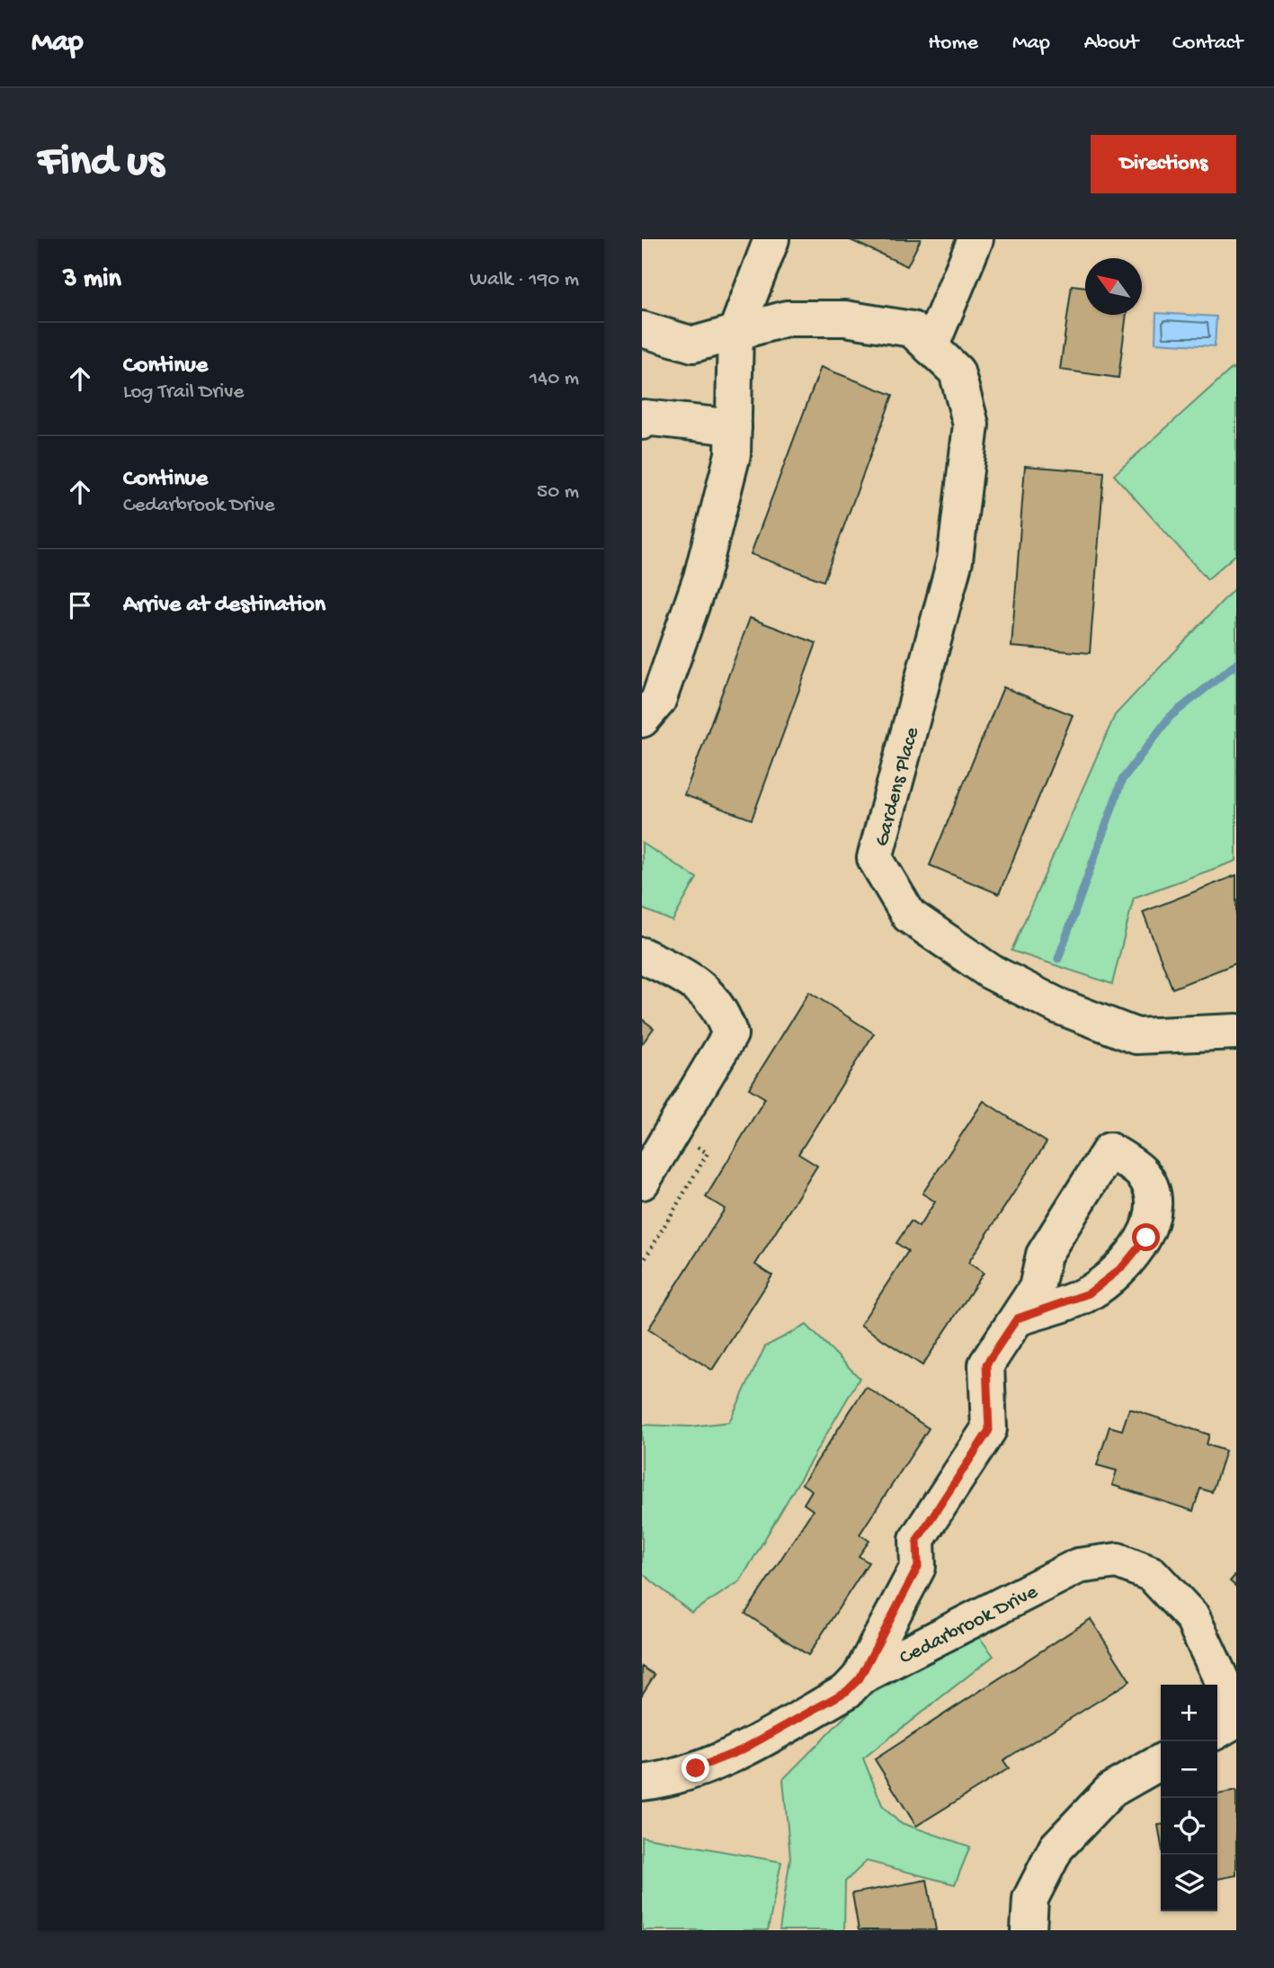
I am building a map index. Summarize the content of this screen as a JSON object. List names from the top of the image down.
{
  "streets": {
    "street": ["Gardens Place", "Cedarbrook Drive"]
  },
  "north": "top left",
  "page": {
    "header": "Map",
    "nav": [
      "Home",
      "Map",
      "About",
      "Contact"
    ],
    "buttons": "Directions",
    "title": "Find us",
    "heading": ["3 min", "Walk · 190 m"],
    "list": [
      ["Continue", "Log Trail Drive", "140 m"],
      ["Continue", "Cedarbrook Drive", "50 m"],
      "Arrive at destination"
    ],
    "map_buttons": ["+", "−"]
  }
}
